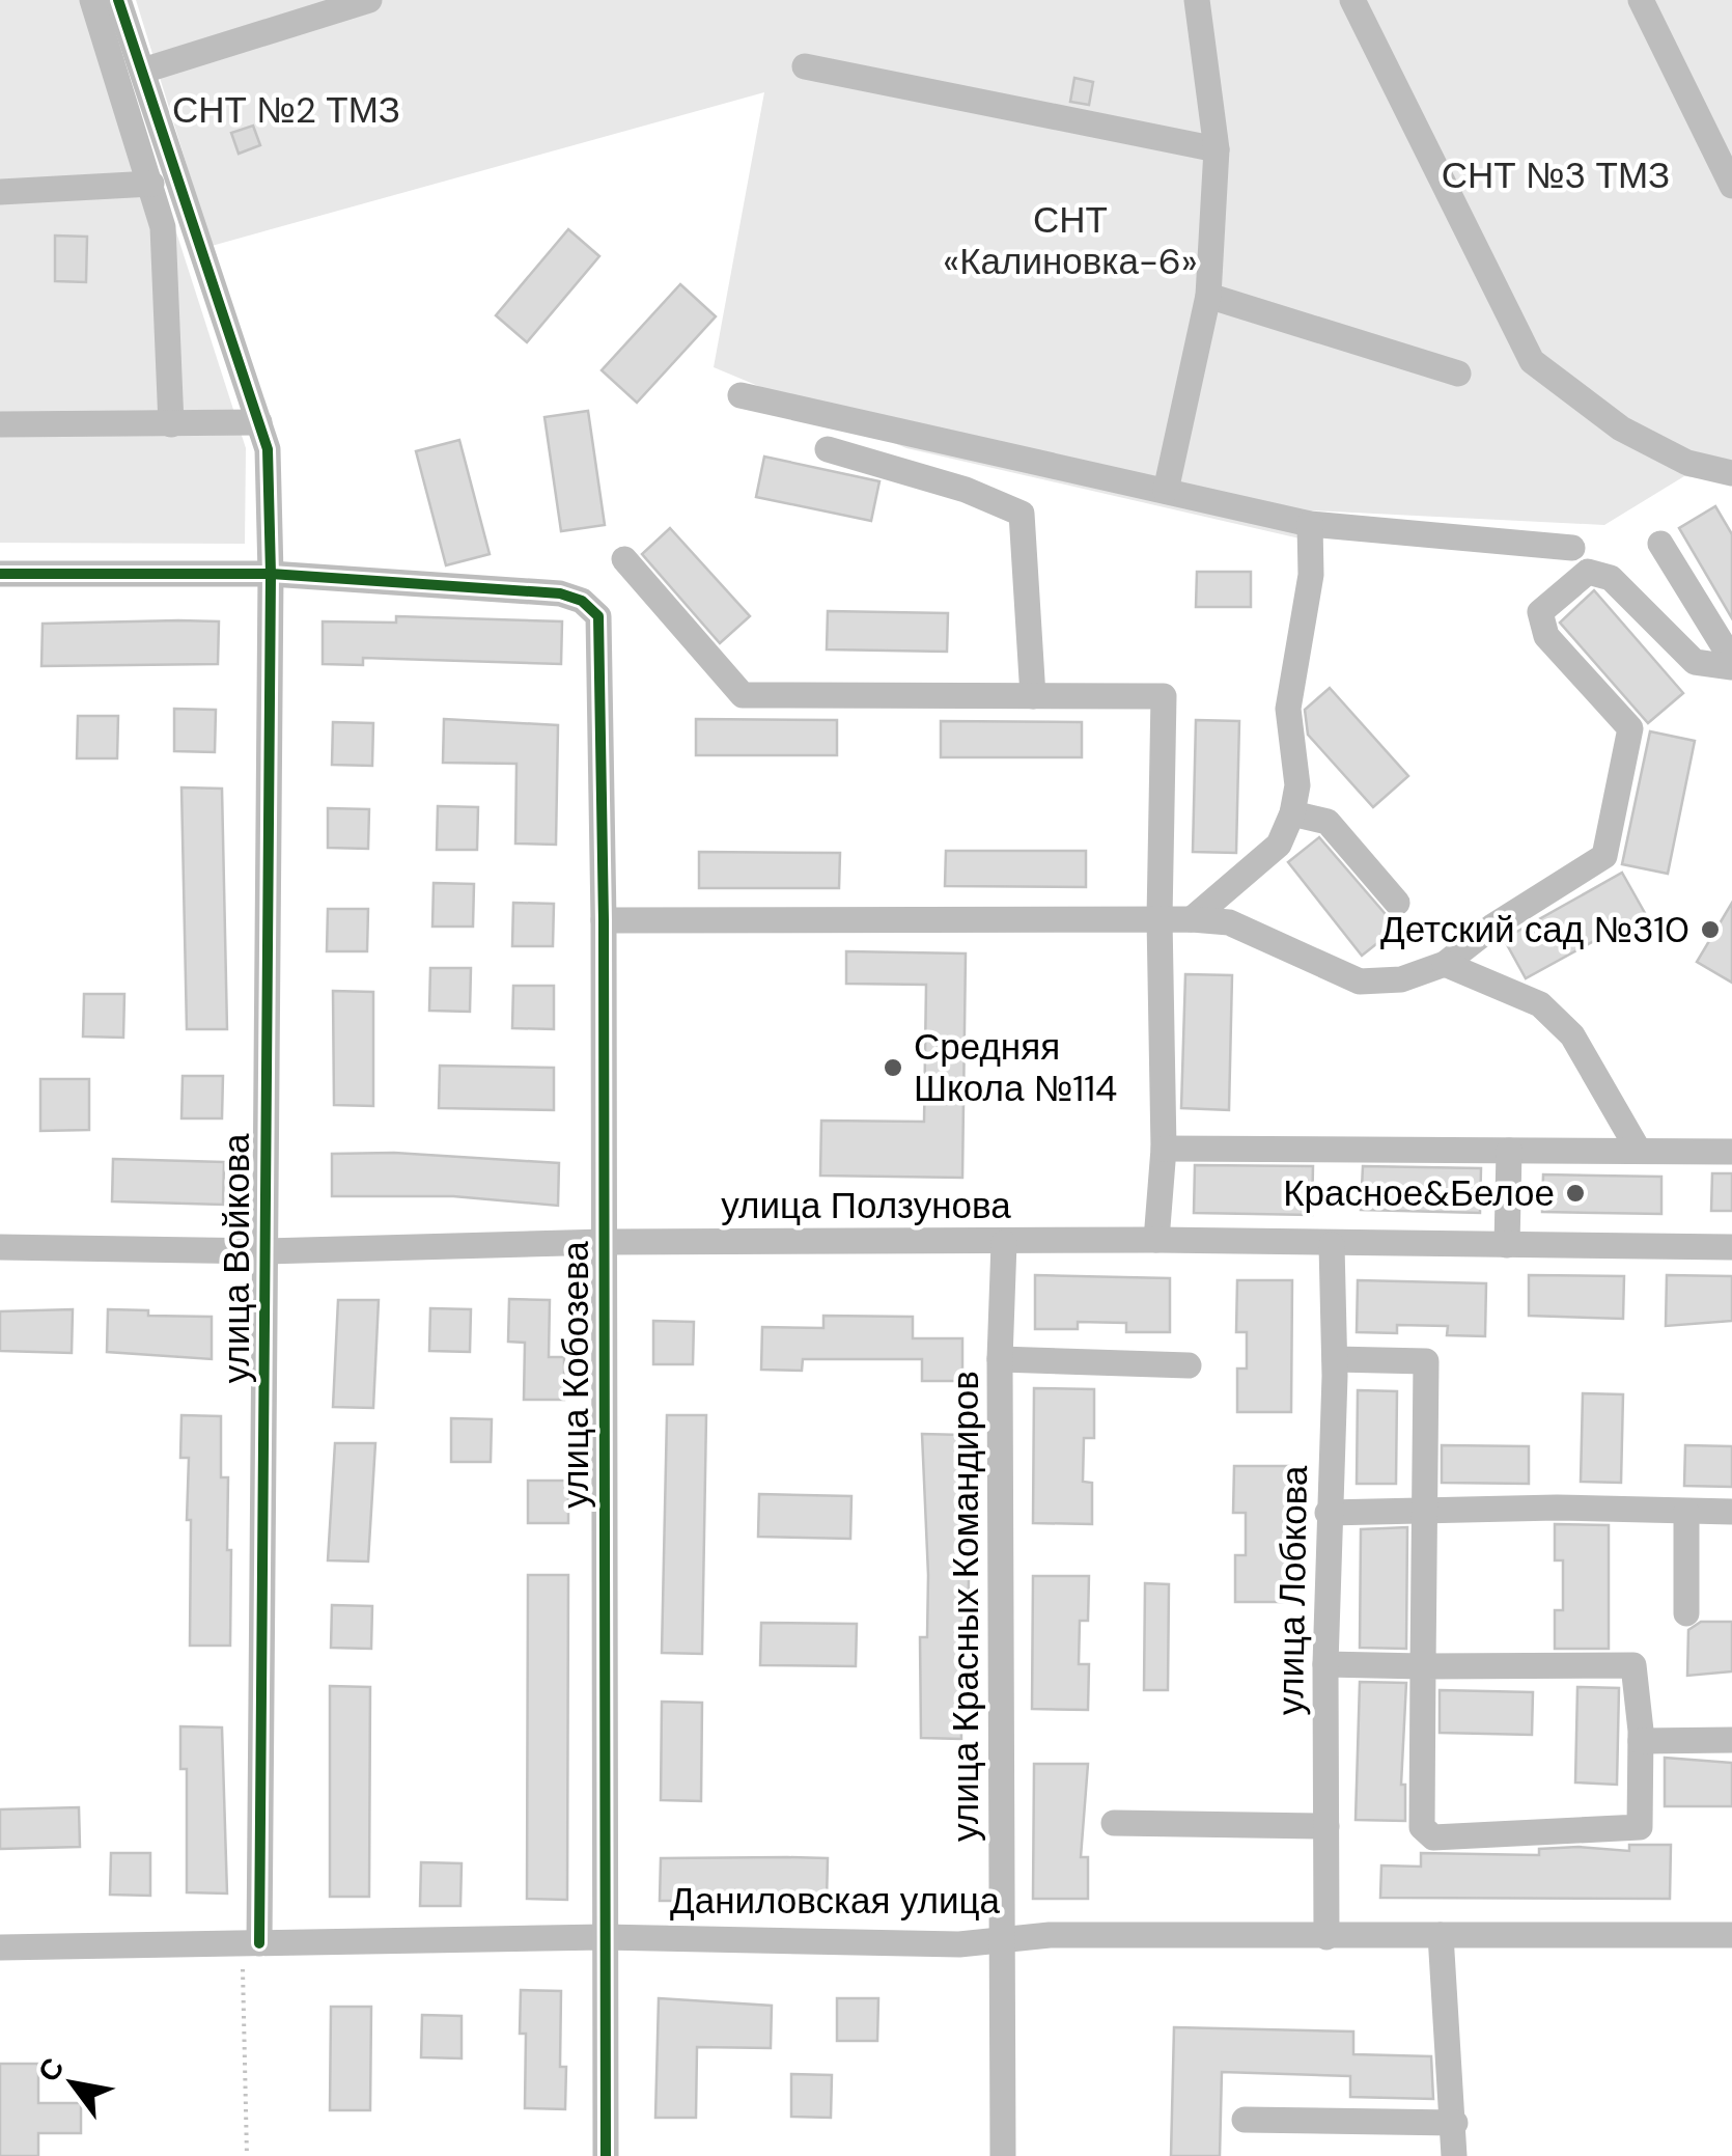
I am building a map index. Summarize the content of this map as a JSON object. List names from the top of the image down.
{
  "streets": {
    "street": [
      "улица Ползунова",
      "улица Войкова",
      "улица Кобозева",
      "улица Лобкова",
      "улица Красных Командиров",
      "Даниловская улица"
    ]
  },
  "crossings": [
    ["улица Ползунова", "улица Войкова"],
    ["улица Ползунова", "улица Кобозева"],
    ["улица Ползунова", "улица Лобкова"],
    ["улица Ползунова", "улица Красных Командиров"],
    ["улица Войкова", "улица Кобозева"],
    ["улица Войкова", "Даниловская улица"],
    ["улица Кобозева", "Даниловская улица"],
    ["улица Лобкова", "Даниловская улица"],
    ["улица Красных Командиров", "Даниловская улица"]
  ],
  "parks": ["СНТ №2 ТМЗ", "СНТ №3 ТМЗ", "СНТ «Калиновка-6»"],
  "places": ["Детский сад №310", "Средняя Школа №114", "Красное&Белое"],
  "north": "top left"
}
